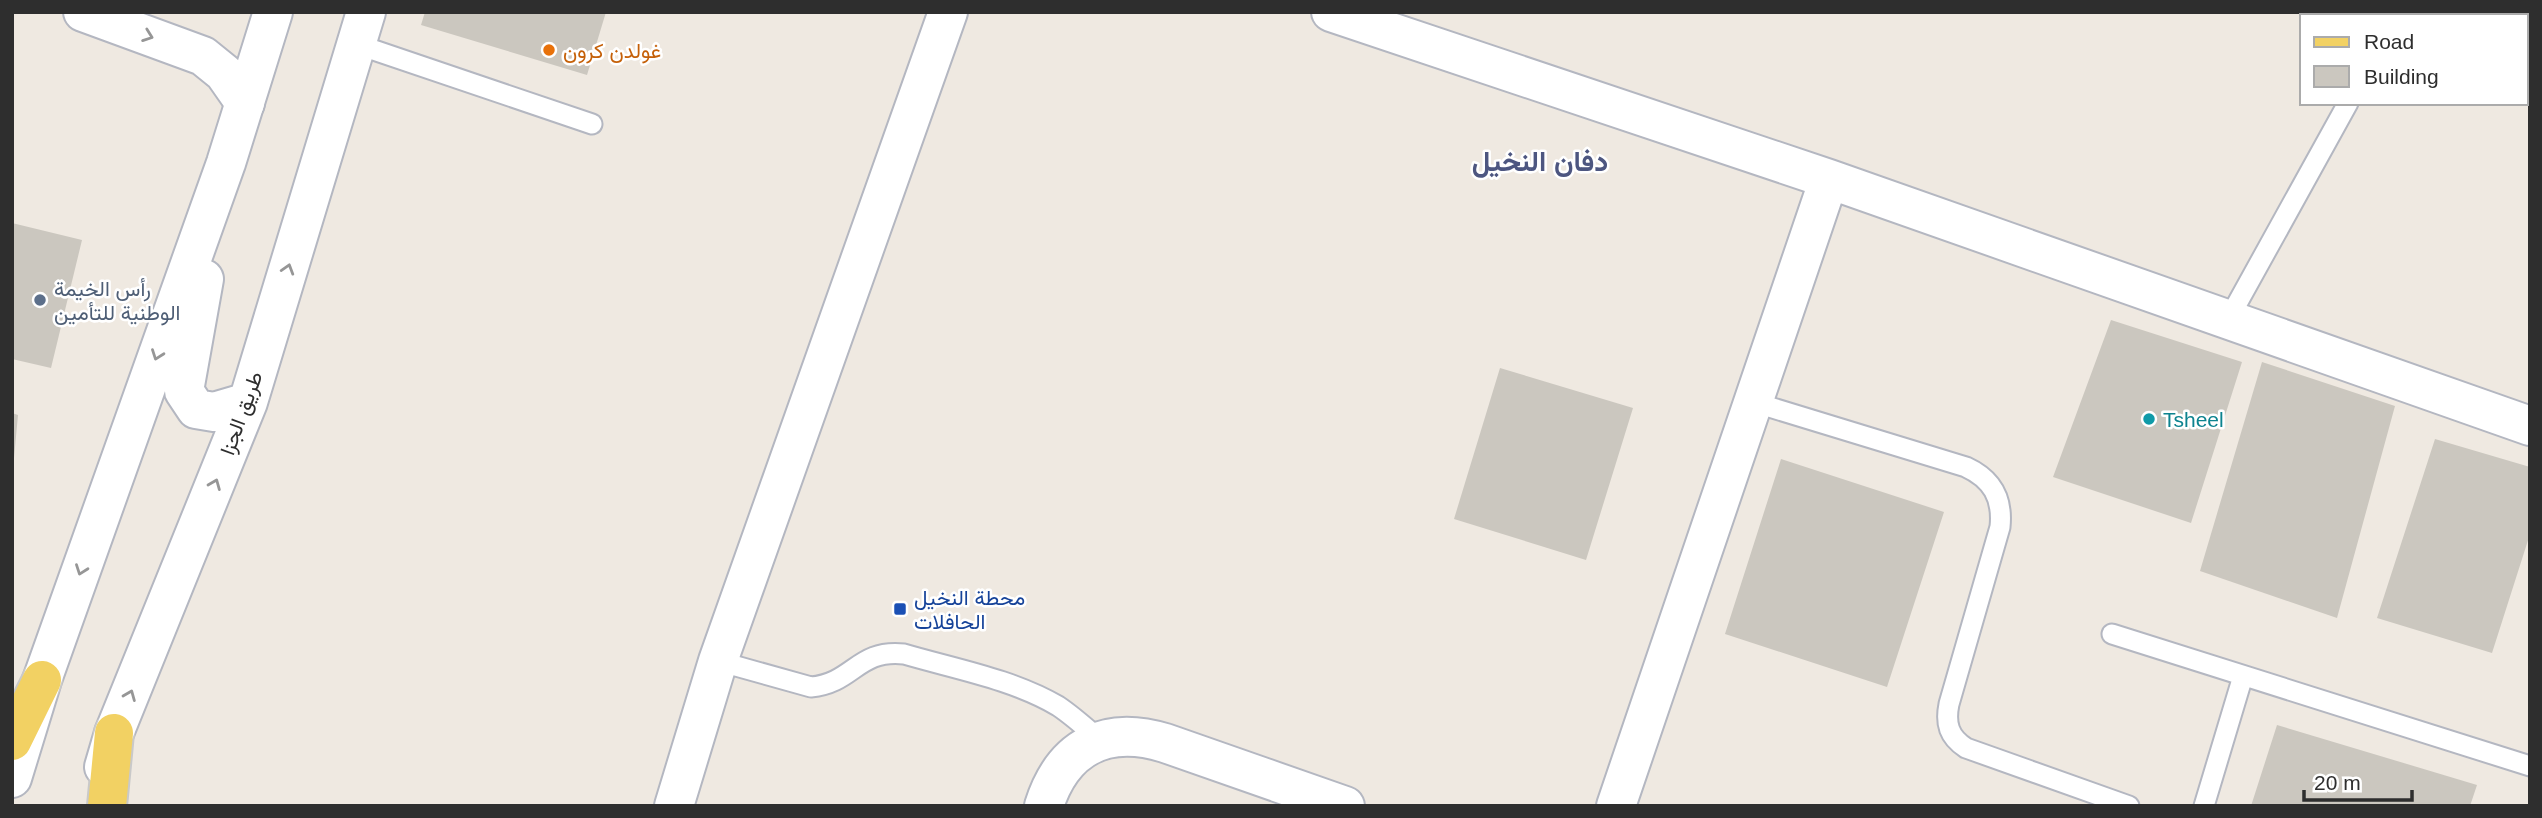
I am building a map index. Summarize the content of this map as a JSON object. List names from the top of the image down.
{
  "streets": {
    "street": ["طريق الجزا"]
  },
  "districts": ["دفان النخيل"],
  "places": {
    "other": ["غولدن كرون", "رأس الخيمة الوطنية للتأمين", "Tsheel"],
    "transit": ["محطة النخيل الحافلات"]
  },
  "legend": ["Road", "Building"],
  "scale_bar": "20 m"
}
